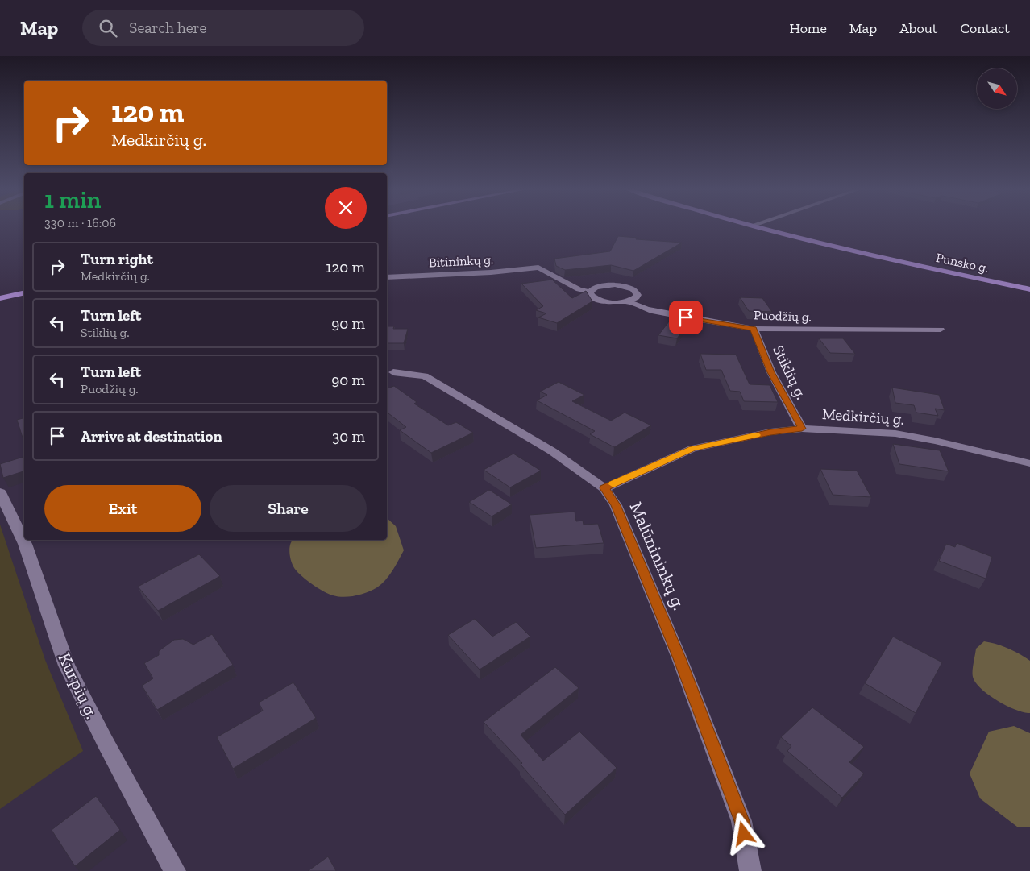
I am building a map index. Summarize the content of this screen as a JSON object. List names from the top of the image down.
{
  "streets": {
    "main road": ["Punsko g."],
    "street": [
      "Bitininkų g.",
      "Puodžių g.",
      "Stiklių g.",
      "Medkirčių g.",
      "Malūnininkų g.",
      "Kurpių g."
    ]
  },
  "crossings": [
    ["Puodžių g.", "Stiklių g."],
    ["Stiklių g.", "Medkirčių g."],
    ["Medkirčių g.", "Malūnininkų g."]
  ],
  "north": "bottom right",
  "page": {
    "header": "Map",
    "search": "Search here",
    "nav": [
      "Home",
      "Map",
      "About",
      "Contact"
    ],
    "turn": ["120 m", "Medkirčių g."],
    "heading": ["1 min", "330 m · 16:06"],
    "list": [
      {
        "name": "Turn right",
        "note": "Medkirčių g.",
        "value": "120 m"
      },
      {
        "name": "Turn left",
        "note": "Stiklių g.",
        "value": "90 m"
      },
      {
        "name": "Turn left",
        "note": "Puodžių g.",
        "value": "90 m"
      },
      {
        "name": "Arrive at destination",
        "value": "30 m"
      }
    ],
    "buttons": ["Exit", "Share"]
  }
}
